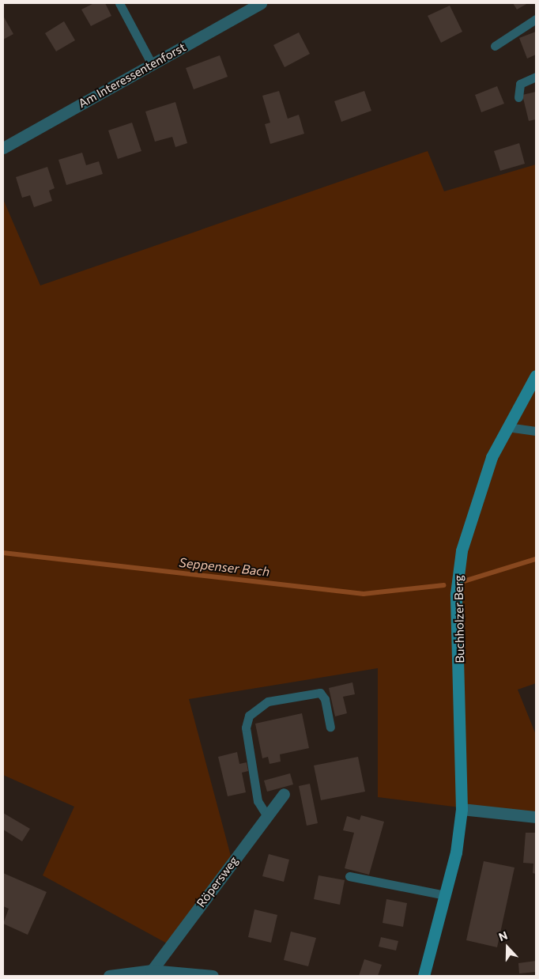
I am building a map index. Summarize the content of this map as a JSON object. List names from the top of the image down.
{
  "streets": {
    "main road": ["Buchholzer Berg"],
    "street": ["Am Interessentenforst", "Röpersweg"]
  },
  "water": ["Seppenser Bach"],
  "north": "top"
}
